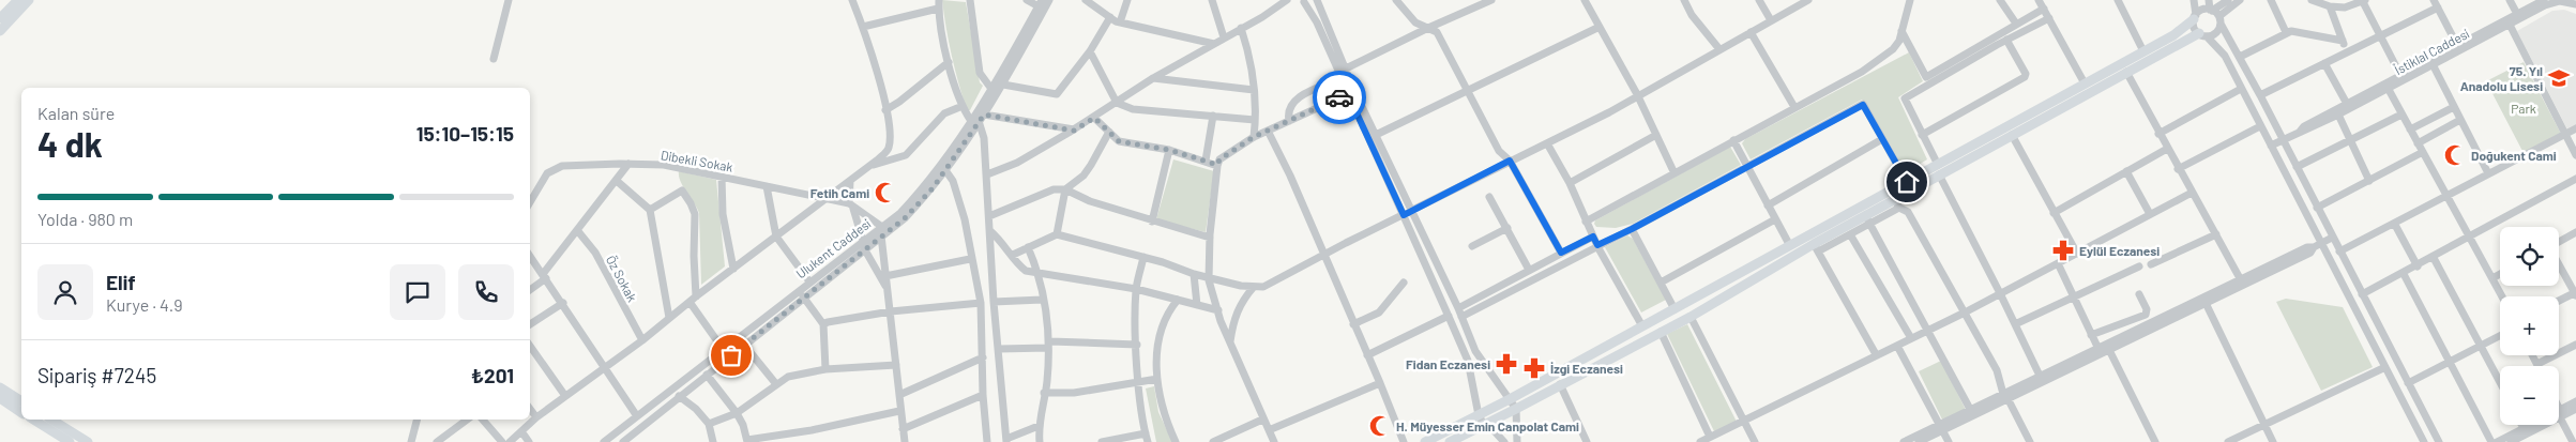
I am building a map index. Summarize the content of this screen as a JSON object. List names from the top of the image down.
{
  "streets": {
    "street": [
      "İstiklal Caddesi",
      "Dibekli Sokak",
      "Ulukent Caddesi",
      "Öz Sokak"
    ]
  },
  "crossings": [
    ["Dibekli Sokak", "Ulukent Caddesi"]
  ],
  "parks": ["Park"],
  "places": {
    "school or university": ["75. Yıl Anadolu Lisesi"],
    "mosque": ["Doğukent Cami", "Fetih Cami", "H. Müyesser Emin Canpolat Cami"],
    "pharmacy": ["Eylül Eczanesi", "Fidan Eczanesi", "İzgi Eczanesi"]
  },
  "page": {
    "heading": ["4 dk", "Kalan süre", "15:10–15:15"],
    "panel": [
      "Elif",
      "Kurye · 4.9",
      "Sipariş #7245",
      "₺201"
    ],
    "bar": "Yolda · 980 m",
    "map_buttons": ["+", "−"]
  }
}
